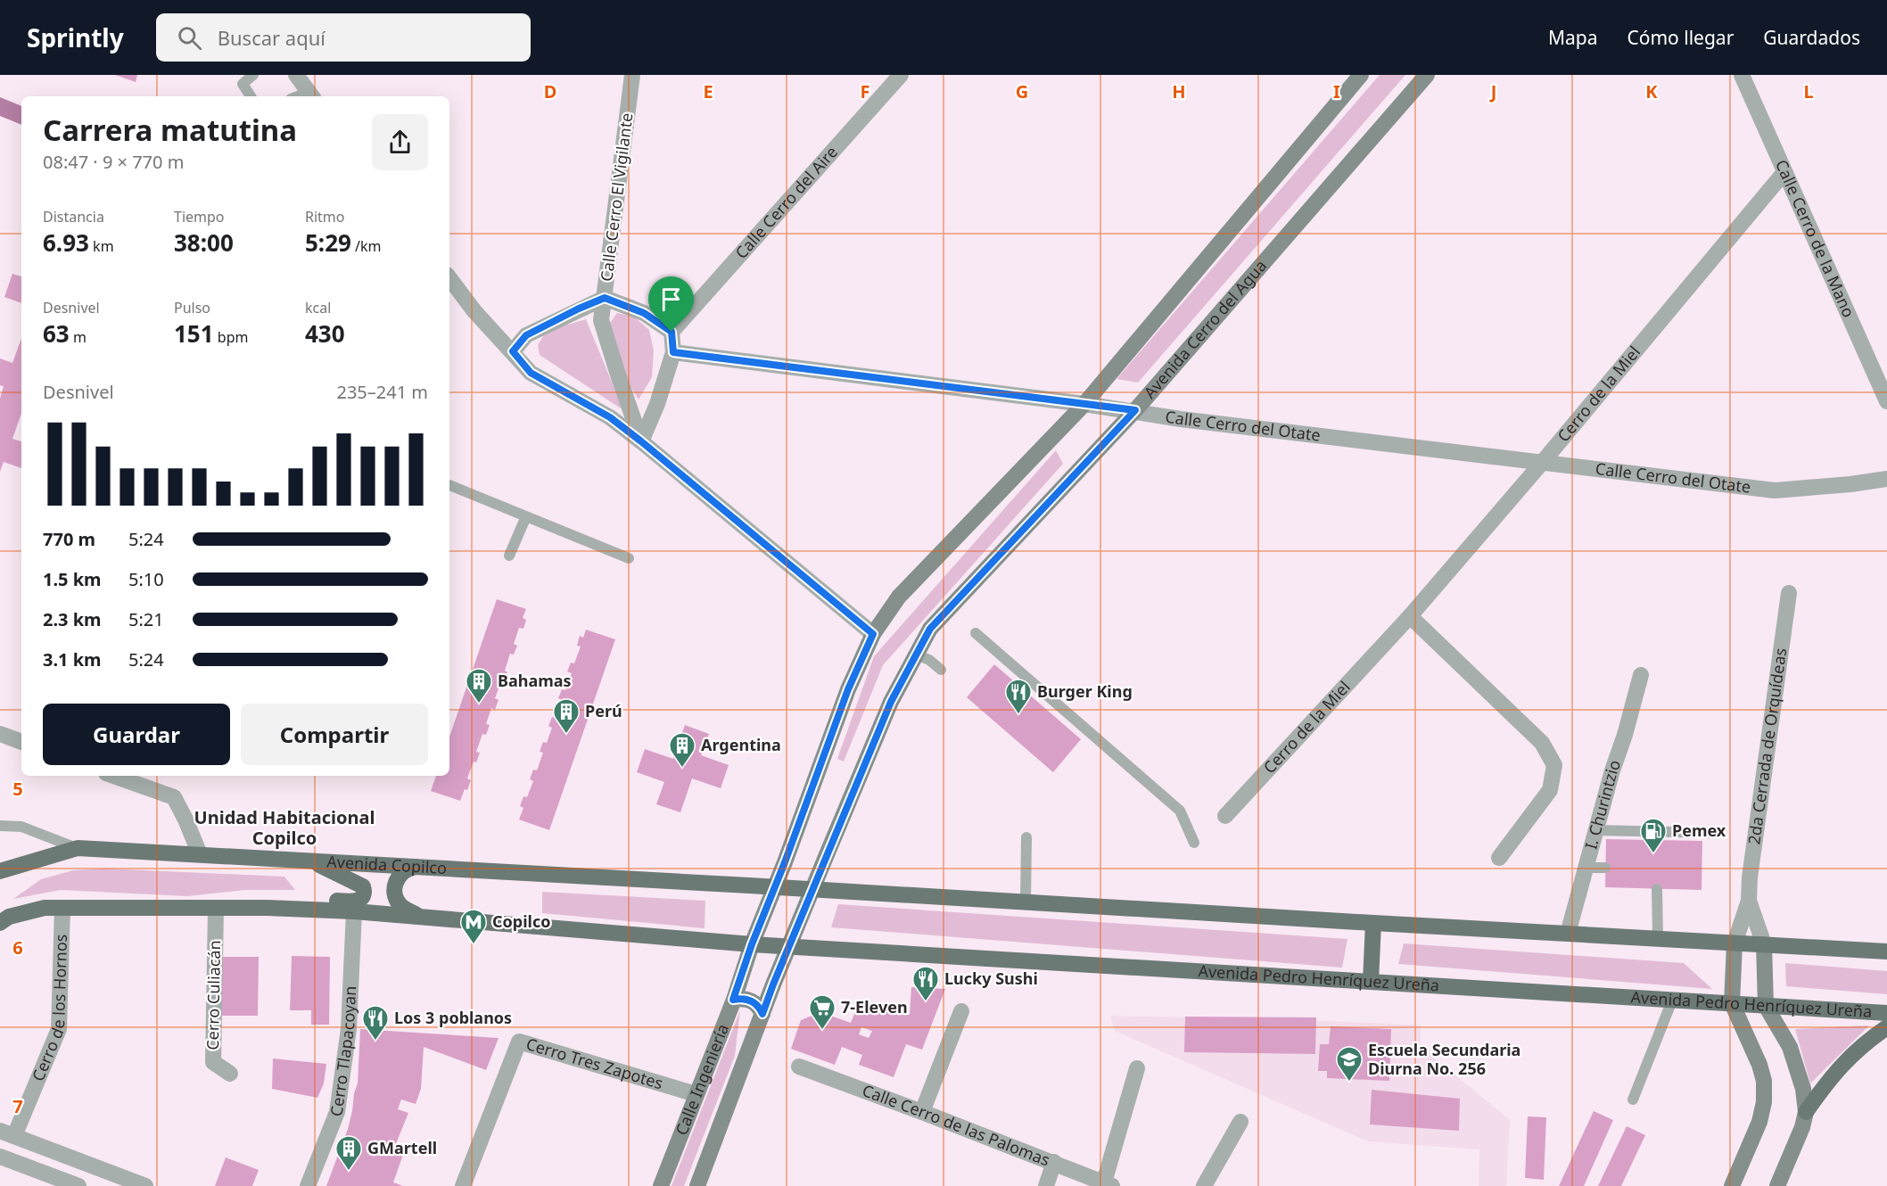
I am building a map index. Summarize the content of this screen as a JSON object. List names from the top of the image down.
{
  "streets": {
    "main road": ["Avenida Copilco", "Avenida Pedro Henríquez Ureña"],
    "street": [
      "Calle Cerro El Vigilante",
      "Calle Cerro del Aire",
      "Calle Cerro de la Mano",
      "Avenida Cerro del Agua",
      "Cerro de la Miel",
      "Calle Cerro del Otate",
      "2da Cerrada de Orquídeas",
      "I. Churintzio",
      "Cerro Culiacán",
      "Cerro de los Hornos",
      "Cerro Tlapacoyan",
      "Cerro Tres Zapotes",
      "Calle Ingeniería",
      "Calle Cerro de las Palomas"
    ]
  },
  "crossings": [
    ["Calle Cerro de la Mano", "Cerro de la Miel"],
    ["Avenida Cerro del Agua", "Calle Cerro del Otate"],
    ["Avenida Cerro del Agua", "Avenida Pedro Henríquez Ureña"],
    ["Avenida Cerro del Agua", "Calle Ingeniería"],
    ["Cerro de la Miel", "Calle Cerro del Otate"],
    ["Avenida Pedro Henríquez Ureña", "Calle Ingeniería"],
    ["Cerro Tres Zapotes", "Calle Ingeniería"]
  ],
  "districts": ["Unidad Habitacional Copilco"],
  "places": {
    "building": [
      "Bahamas",
      "Perú",
      "Argentina",
      "GMartell"
    ],
    "restaurant": ["Burger King", "Lucky Sushi", "Los 3 poblanos"],
    "fuel station": ["Pemex"],
    "metro station": ["Copilco"],
    "supermarket": ["7-Eleven"],
    "school or university": ["Escuela Secundaria Diurna No. 256"]
  },
  "page": {
    "header": "Sprintly",
    "search": "Buscar aquí",
    "nav": ["Mapa", "Cómo llegar", "Guardados"],
    "heading": ["Carrera matutina", "08:47 · 9 × 770 m"],
    "stats": [
      ["Distancia", "6.93 km"],
      ["Tiempo", "38:00"],
      ["Ritmo", "5:29 /km"],
      ["Desnivel", "63 m"],
      ["Pulso", "151 bpm"],
      ["kcal", "430"]
    ],
    "chart": ["Desnivel", "235–241 m"],
    "list": [
      {
        "name": "770 m",
        "note": "5:24"
      },
      {
        "name": "1.5 km",
        "note": "5:10"
      },
      {
        "name": "2.3 km",
        "note": "5:21"
      },
      {
        "name": "3.1 km",
        "note": "5:24"
      }
    ],
    "buttons": ["Guardar", "Compartir"]
  },
  "grid": {
    "columns": [
      "D",
      "E",
      "F",
      "G",
      "H",
      "I",
      "J",
      "K",
      "L"
    ],
    "rows": ["5", "6", "7"]
  }
}
